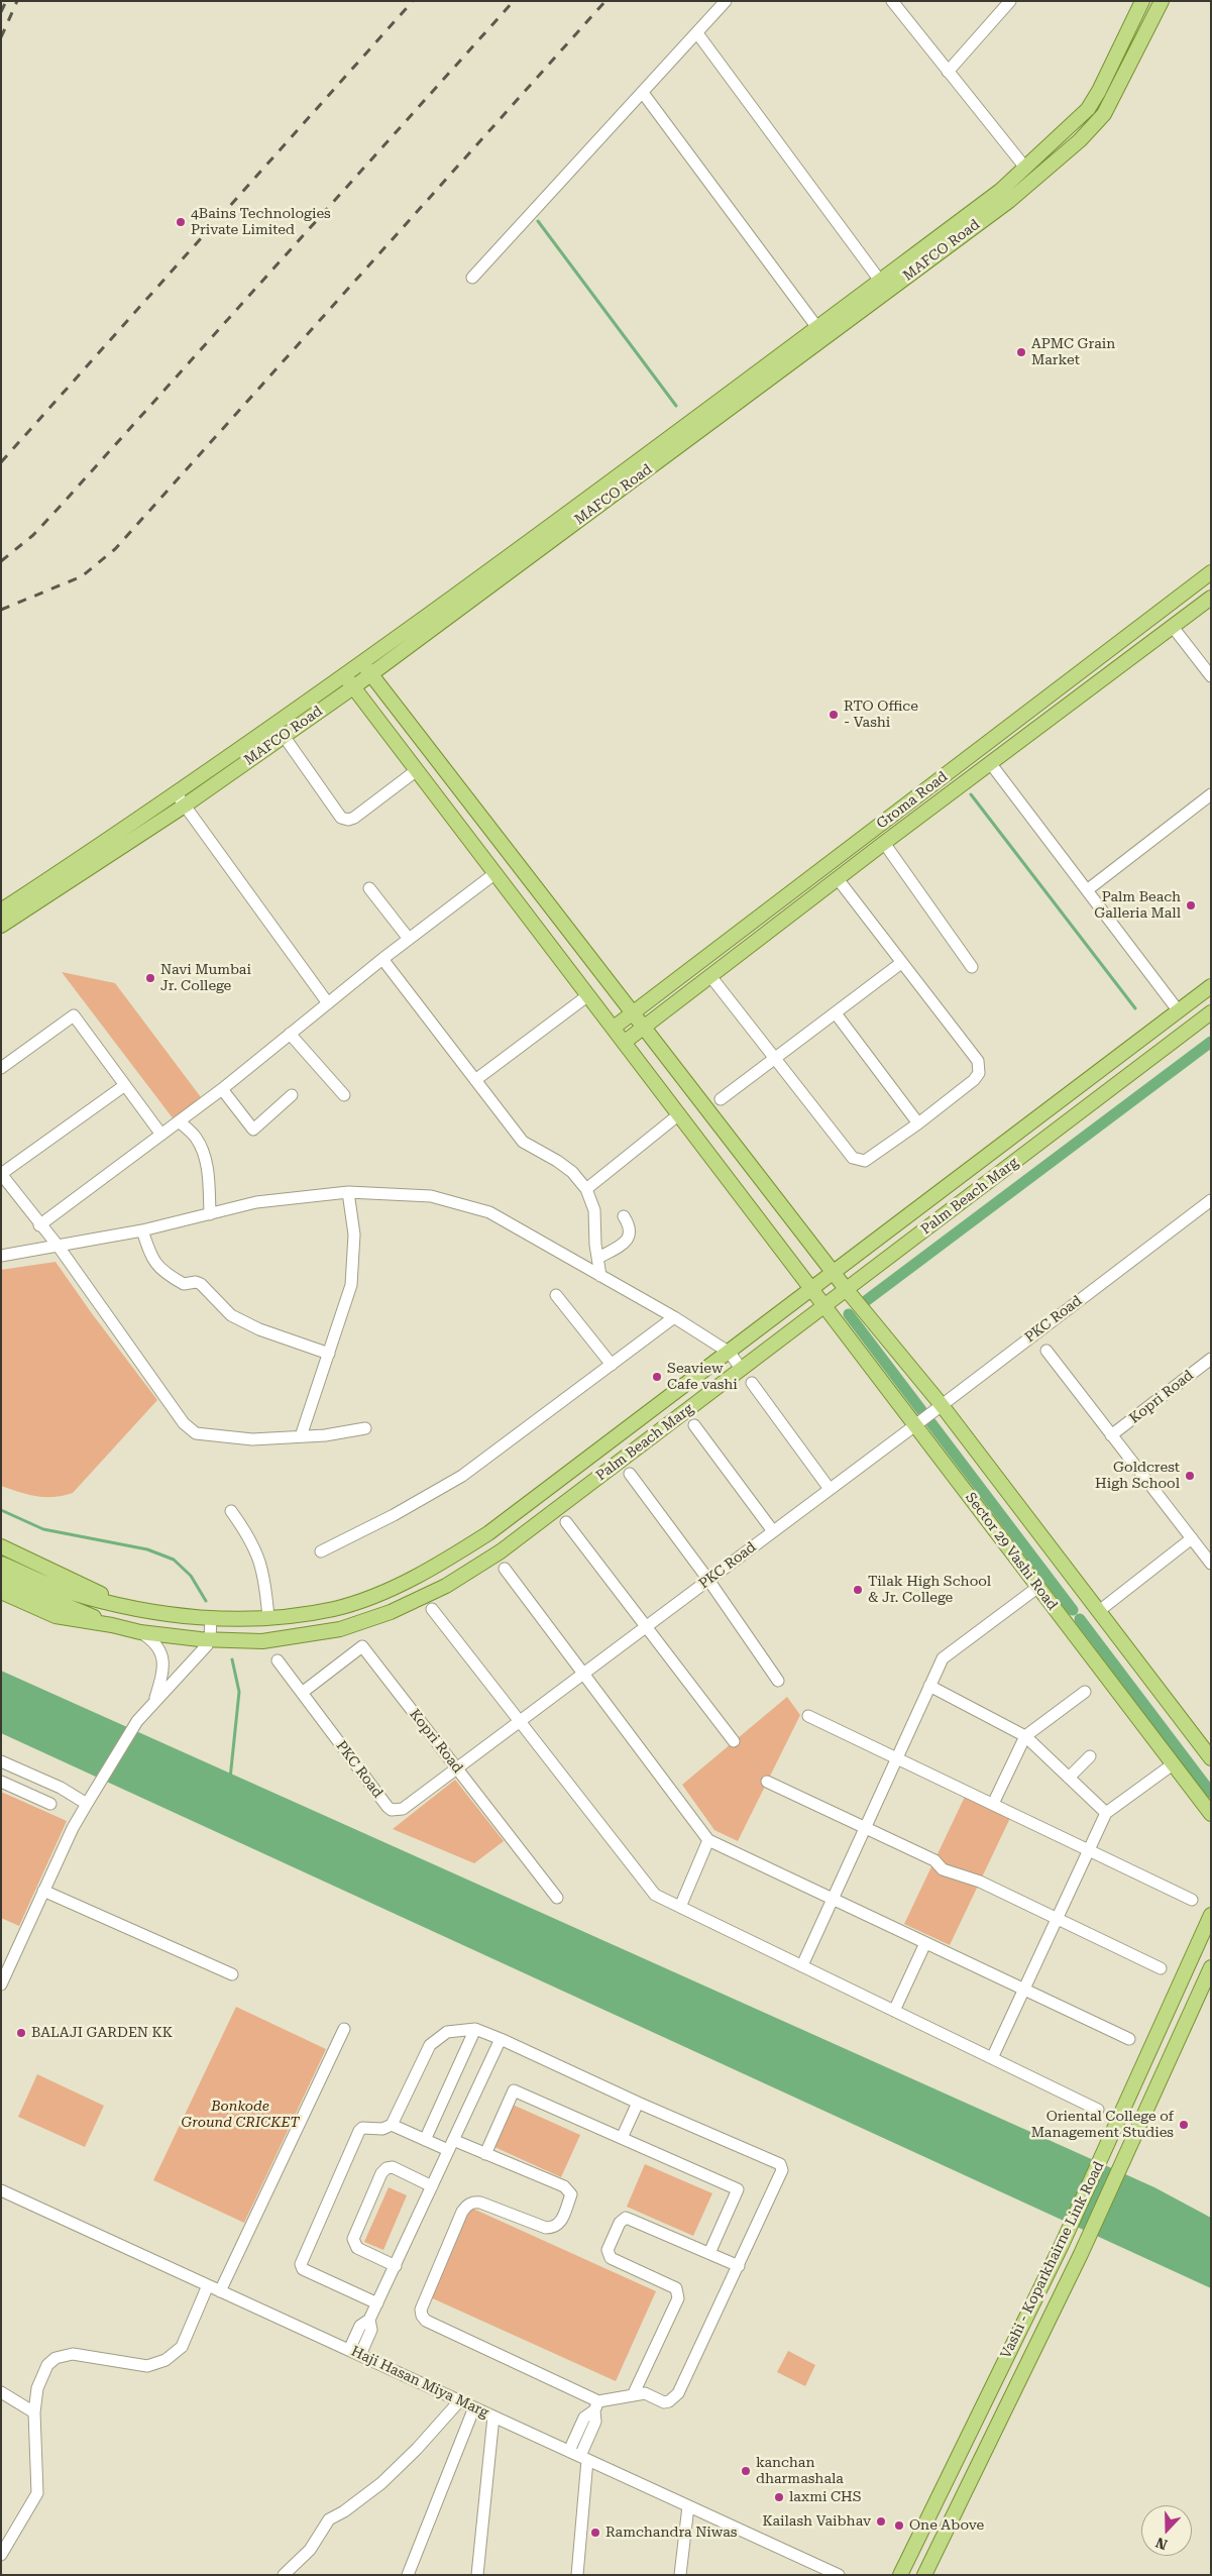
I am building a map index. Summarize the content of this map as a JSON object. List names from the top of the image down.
{
  "streets": {
    "main road": [
      "MAFCO Road",
      "Groma Road",
      "Palm Beach Marg",
      "Sector 29 Vashi Road",
      "Vashi - Koparkhairne Link Road"
    ],
    "street": ["PKC Road", "Kopri Road", "Haji Hasan Miya Marg"]
  },
  "crossings": [
    ["MAFCO Road", "Sector 29 Vashi Road"],
    ["Groma Road", "Sector 29 Vashi Road"],
    ["Palm Beach Marg", "Sector 29 Vashi Road"],
    ["PKC Road", "Kopri Road"],
    ["PKC Road", "Sector 29 Vashi Road"]
  ],
  "parks": ["Bonkode Ground CRICKET"],
  "places": [
    "4Bains Technologies Private Limited",
    "APMC Grain Market",
    "RTO Office - Vashi",
    "Palm Beach Galleria Mall",
    "Navi Mumbai Jr. College",
    "Seaview Cafe vashi",
    "Goldcrest High School",
    "Tilak High School & Jr. College",
    "BALAJI GARDEN KK",
    "Oriental College of Management Studies",
    "kanchan dharmashala",
    "laxmi CHS",
    "Kailash Vaibhav",
    "One Above",
    "Ramchandra Niwas"
  ],
  "north": "bottom"
}
